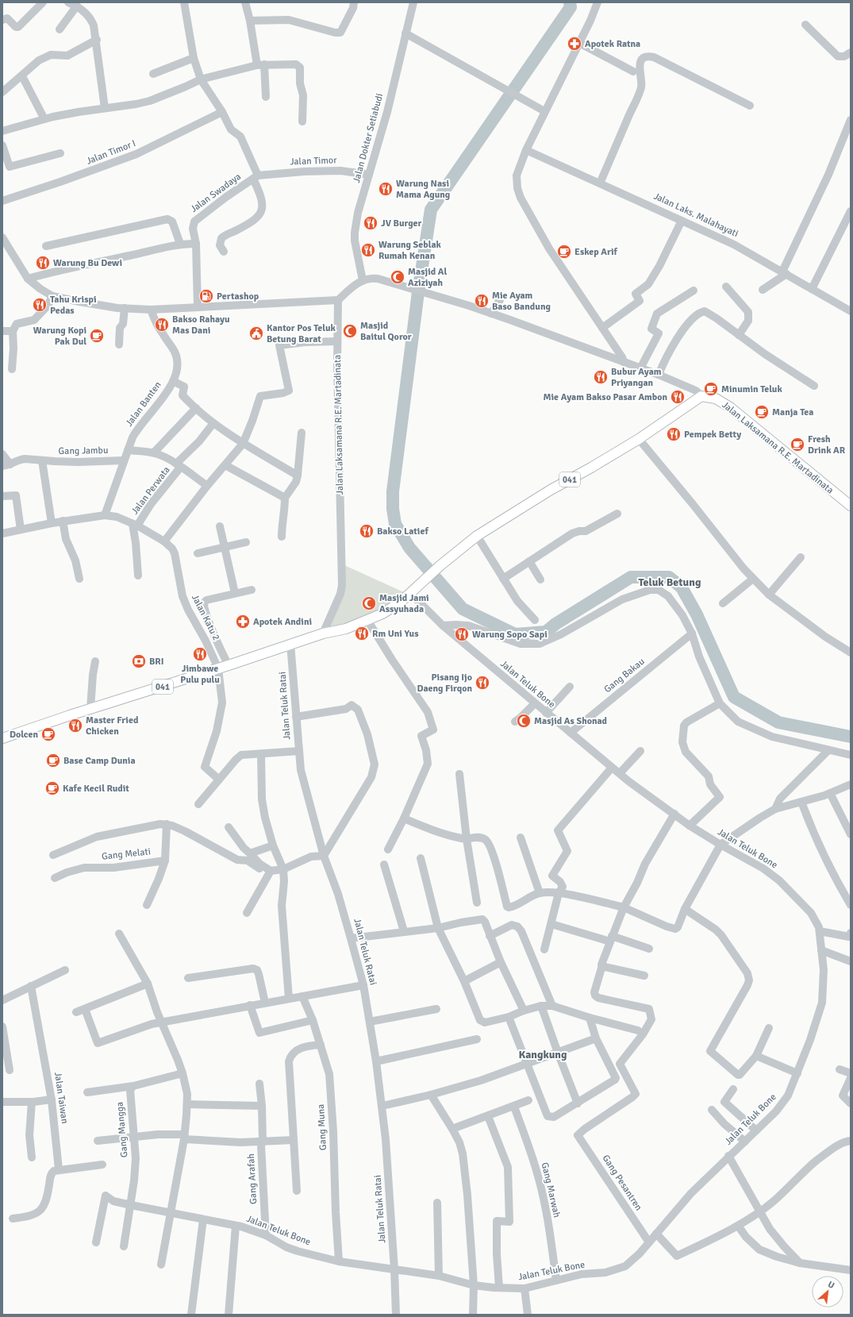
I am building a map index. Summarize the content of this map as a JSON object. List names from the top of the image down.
{
  "streets": {
    "main road": ["Jalan Laksamana R.E. Martadinata", "041"],
    "street": [
      "Jalan Dokter Setiabudi",
      "Jalan Timor I",
      "Jalan Timor",
      "Jalan Swadaya",
      "Jalan Laks. Malahayati",
      "Jalan Banten",
      "Gang Jambu",
      "Jalan Perwata",
      "Jalan Katu 2",
      "Gang Bakau",
      "Jalan Teluk Bone",
      "Jalan Teluk Ratai",
      "Gang Melati",
      "Jalan Taiwan",
      "Gang Muna",
      "Gang Mangga",
      "Gang Arafah",
      "Gang Pesantren",
      "Gang Marwah"
    ]
  },
  "crossings": [
    ["Jalan Dokter Setiabudi", "Jalan Timor"],
    ["Jalan Dokter Setiabudi", "Jalan Laksamana R.E. Martadinata"],
    ["Jalan Timor", "Jalan Swadaya"],
    ["Jalan Banten", "Gang Jambu"],
    ["Jalan Banten", "Jalan Katu 2"],
    ["Jalan Laksamana R.E. Martadinata", "041"],
    ["041", "Jalan Katu 2"],
    ["041", "Jalan Teluk Bone"],
    ["041", "Jalan Teluk Ratai"],
    ["Jalan Perwata", "Jalan Katu 2"],
    ["Gang Bakau", "Jalan Teluk Bone"],
    ["Jalan Teluk Bone", "Jalan Teluk Ratai"],
    ["Jalan Teluk Bone", "Gang Muna"],
    ["Jalan Teluk Bone", "Gang Mangga"],
    ["Jalan Teluk Bone", "Gang Arafah"],
    ["Jalan Teluk Bone", "Gang Pesantren"],
    ["Jalan Teluk Bone", "Gang Marwah"]
  ],
  "districts": ["Teluk Betung", "Kangkung"],
  "places": {
    "pharmacy": ["Apotek Ratna", "Apotek Andini"],
    "restaurant": [
      "Warung Nasi Mama Agung",
      "JV Burger",
      "Warung Seblak Rumah Kenan",
      "Warung Bu Dewi",
      "Mie Ayam Baso Bandung",
      "Tahu Krispi Pedas",
      "Bakso Rahayu Mas Dani",
      "Bubur Ayam Priyangan",
      "Mie Ayam Bakso Pasar Ambon",
      "Pempek Betty",
      "Bakso Latief",
      "Rm Uni Yus",
      "Warung Sopo Sapi",
      "Jimbawe Pulu pulu",
      "Pisang Ijo Daeng Firqon",
      "Master Fried Chicken"
    ],
    "cafe": [
      "Eskep Arif",
      "Warung Kopi Pak Dul",
      "Minumin Teluk",
      "Manja Tea",
      "Fresh Drink AR",
      "Dolcen",
      "Base Camp Dunia",
      "Kafe Kecil Rudit"
    ],
    "mosque": [
      "Masjid Al Aziziyah",
      "Masjid Baitul Qoror",
      "Masjid Jami Assyuhada",
      "Masjid As Shonad"
    ],
    "fuel station": ["Pertashop"],
    "public building": ["Kantor Pos Teluk Betung Barat"],
    "bank": ["BRI"]
  },
  "north": "top right"
}
